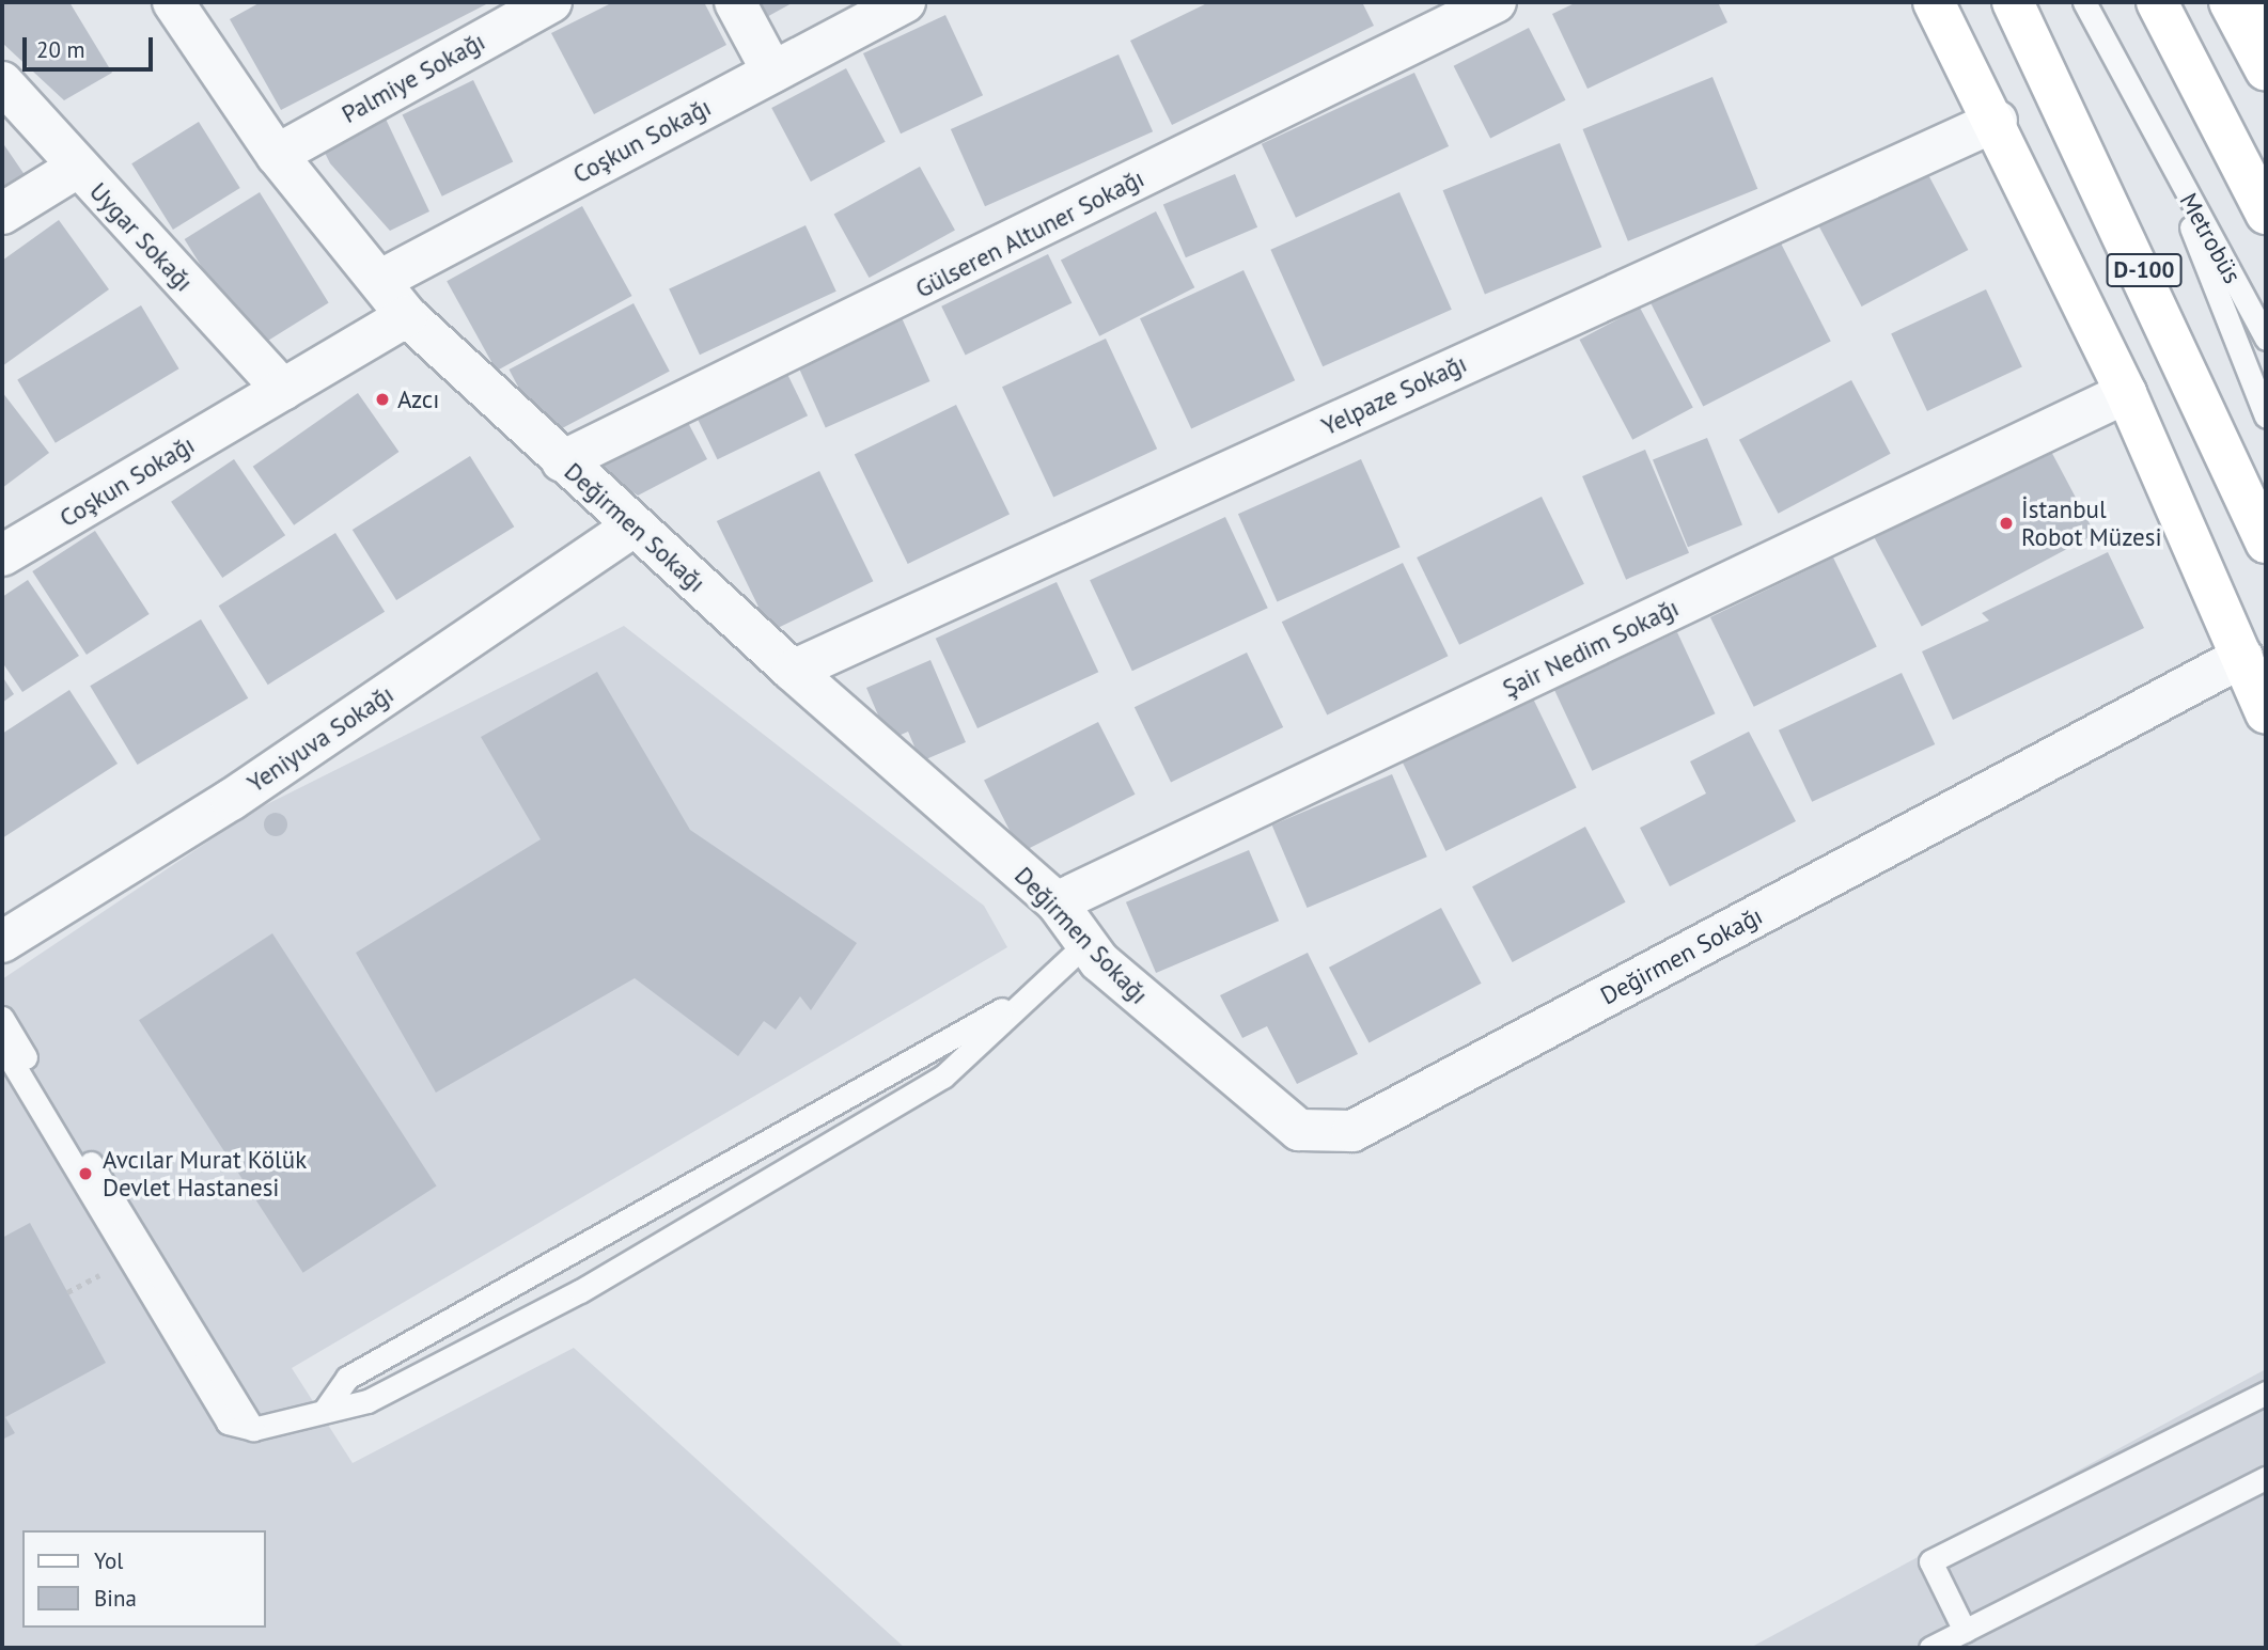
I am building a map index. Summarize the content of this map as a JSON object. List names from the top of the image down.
{
  "streets": {
    "main road": ["D-100"],
    "street": [
      "Palmiye Sokağı",
      "Coşkun Sokağı",
      "Gülseren Altuner Sokağı",
      "Uygar Sokağı",
      "Yelpaze Sokağı",
      "Değirmen Sokağı",
      "Şair Nedim Sokağı",
      "Yeniyuva Sokağı"
    ],
    "lane": ["Metrobüs"]
  },
  "crossings": [
    ["Palmiye Sokağı", "Değirmen Sokağı"],
    ["Coşkun Sokağı", "Uygar Sokağı"],
    ["Coşkun Sokağı", "Değirmen Sokağı"],
    ["Gülseren Altuner Sokağı", "Değirmen Sokağı"],
    ["Yelpaze Sokağı", "Değirmen Sokağı"],
    ["Değirmen Sokağı", "Şair Nedim Sokağı"],
    ["Değirmen Sokağı", "Yeniyuva Sokağı"]
  ],
  "places": ["Azcı", "İstanbul Robot Müzesi", "Avcılar Murat Kölük Devlet Hastanesi"],
  "legend": ["Yol", "Bina"],
  "scale_bar": "20 m"
}
